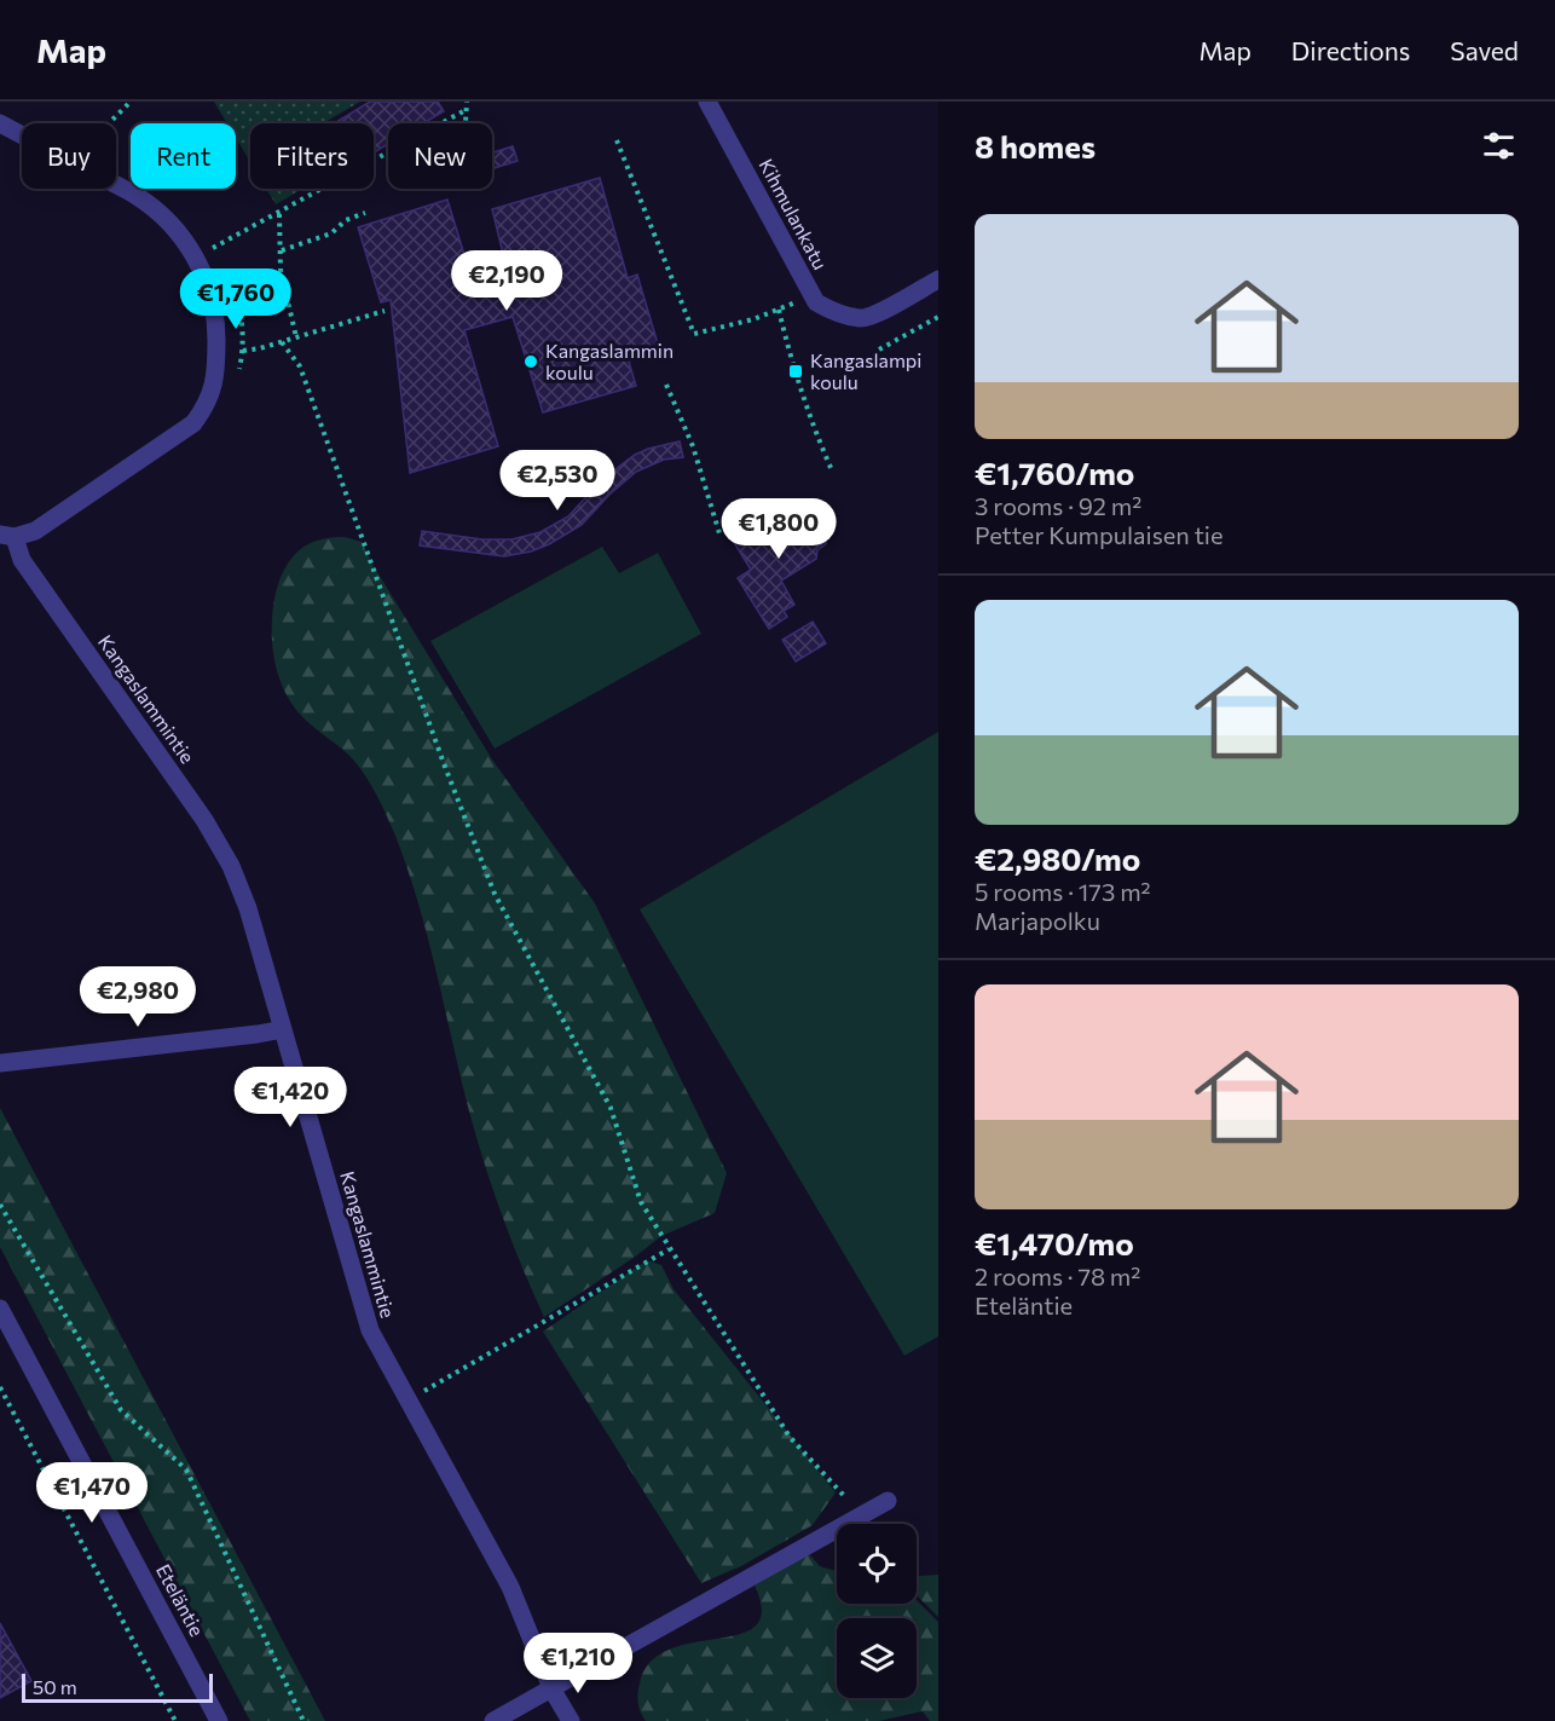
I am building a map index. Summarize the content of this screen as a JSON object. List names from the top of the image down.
{
  "streets": {
    "street": ["Kihmulankatu", "Kangaslammintie", "Eteläntie"]
  },
  "places": {
    "other": ["Kangaslammin koulu"],
    "transit": ["Kangaslampi koulu"]
  },
  "scale_bar": "50 m",
  "page": {
    "header": "Map",
    "nav": ["Map", "Directions", "Saved"],
    "heading": "8 homes",
    "chip": [
      "Buy",
      "Rent",
      "Filters",
      "New"
    ],
    "list": [
      {
        "name": "€1,760/mo",
        "note": "3 rooms · 92 m² · Petter Kumpulaisen tie"
      },
      {
        "name": "€2,980/mo",
        "note": "5 rooms · 173 m² · Marjapolku"
      },
      {
        "name": "€1,470/mo",
        "note": "2 rooms · 78 m² · Eteläntie"
      }
    ],
    "price": [
      "€2,190",
      "€1,760",
      "€2,530",
      "€1,800",
      "€2,980",
      "€1,420",
      "€1,470",
      "€1,210"
    ],
    "scale": "50 m"
  }
}
